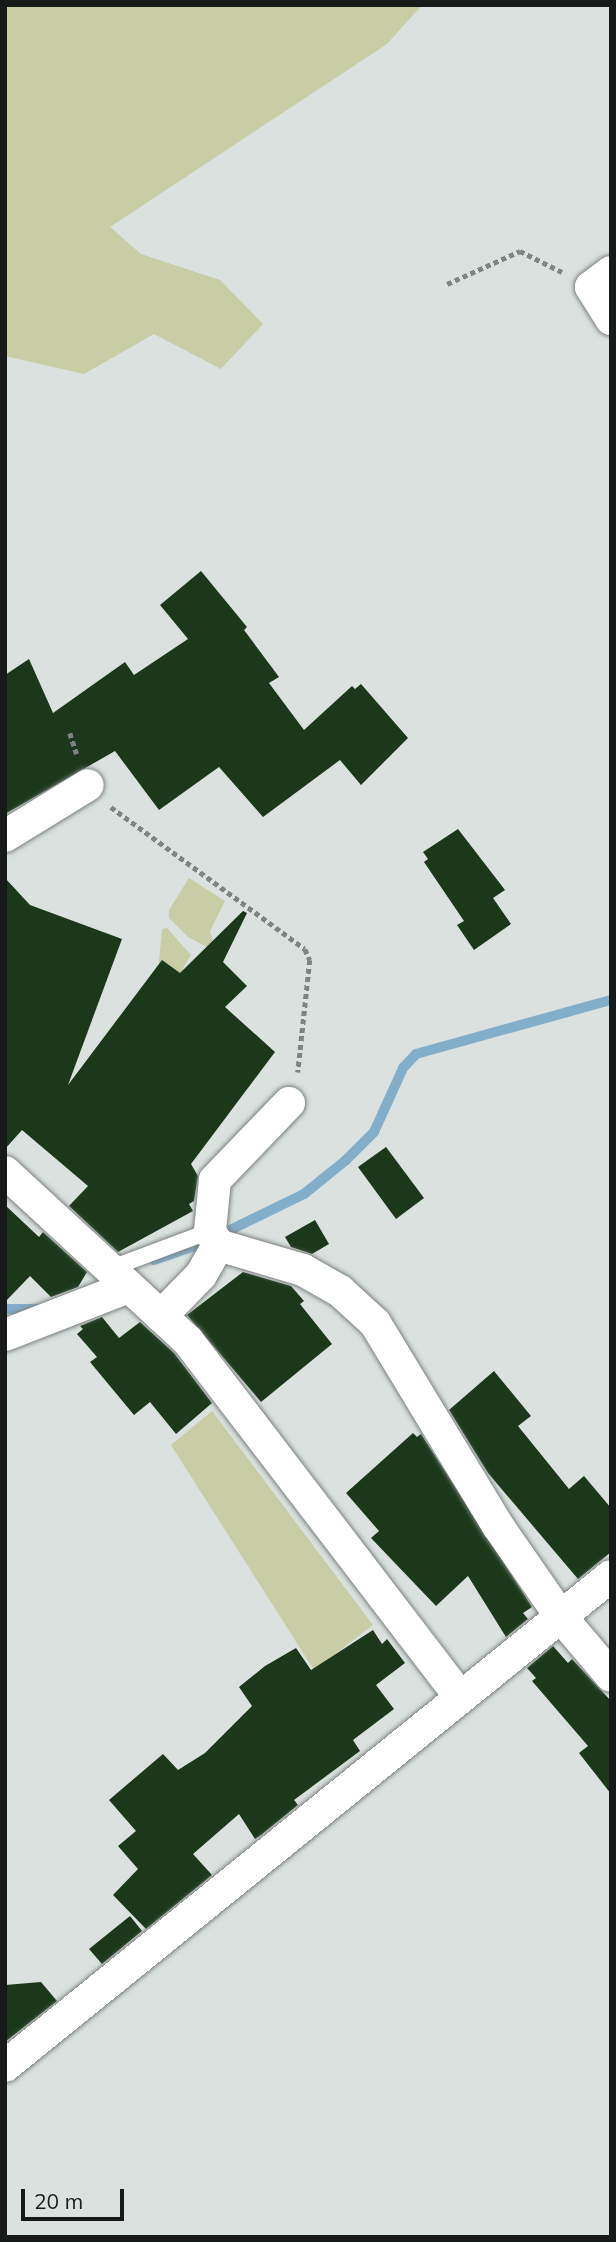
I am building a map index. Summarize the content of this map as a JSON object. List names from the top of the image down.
{
  "scale_bar": "20 m"
}
